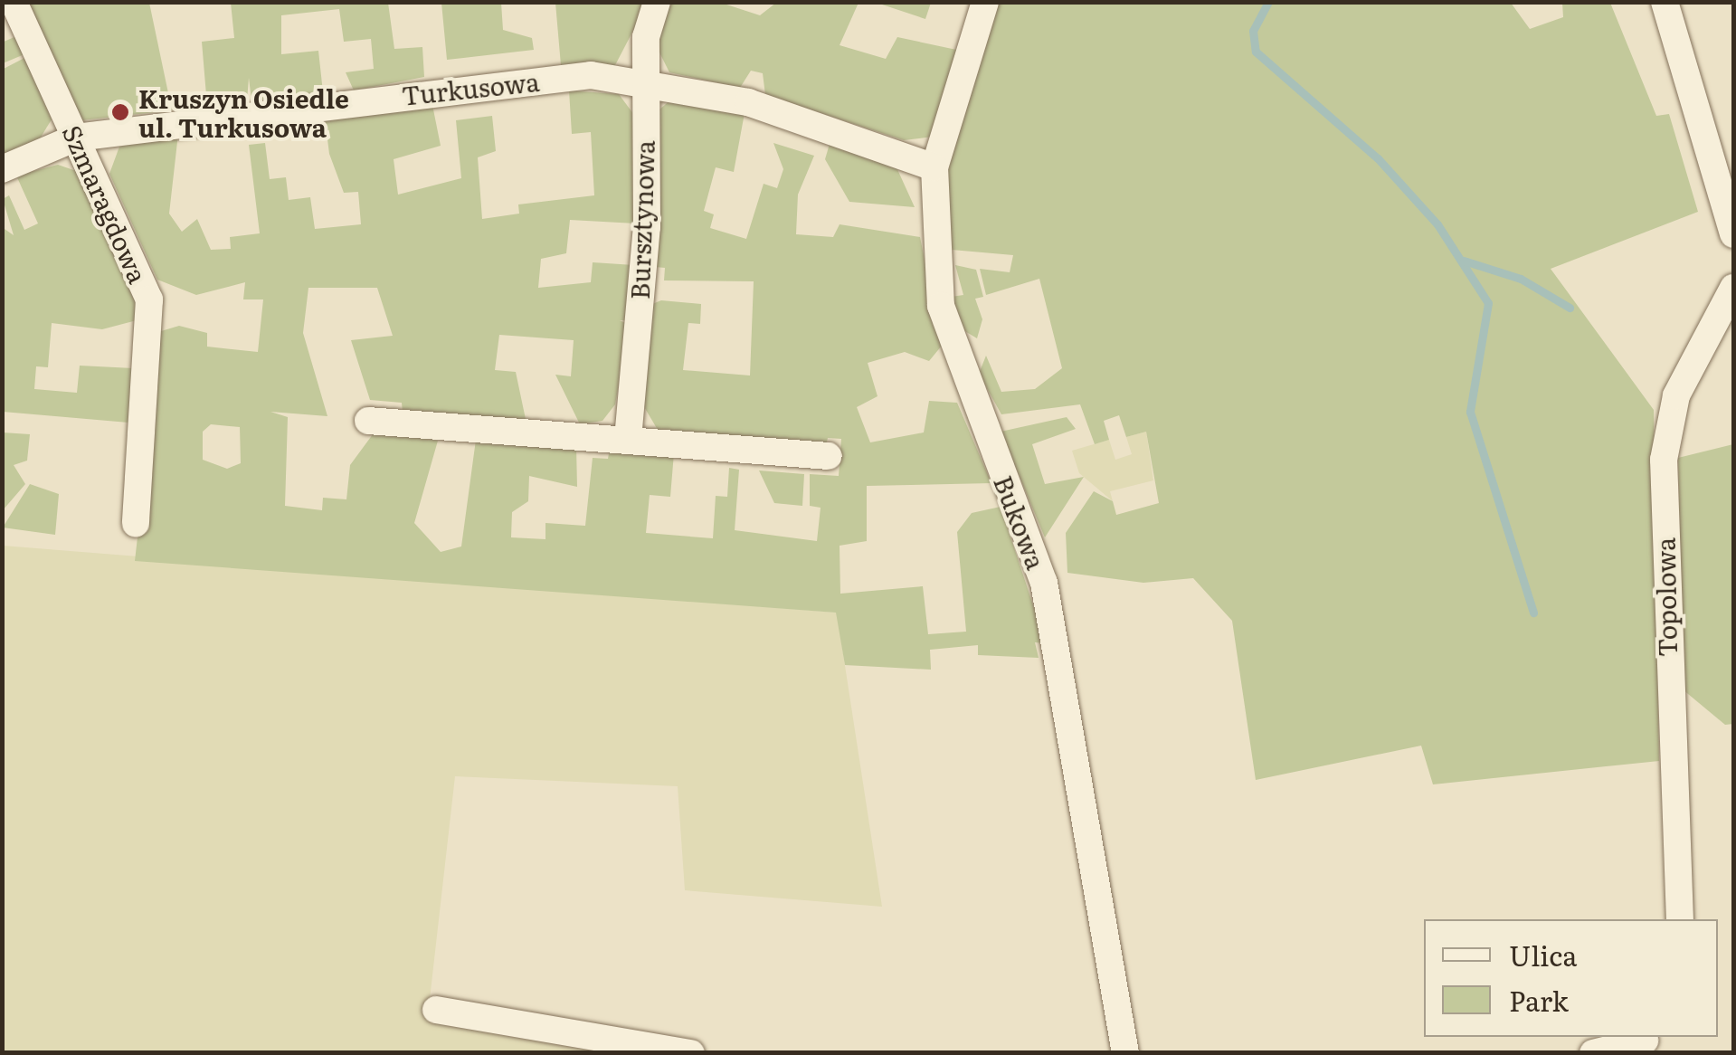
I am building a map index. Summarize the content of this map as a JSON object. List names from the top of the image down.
{
  "streets": {
    "street": [
      "Turkusowa",
      "Szmaragdowa",
      "Bursztynowa",
      "Bukowa",
      "Topolowa"
    ]
  },
  "crossings": [
    ["Turkusowa", "Szmaragdowa"],
    ["Turkusowa", "Bursztynowa"],
    ["Turkusowa", "Bukowa"]
  ],
  "places": ["Kruszyn Osiedle ul. Turkusowa"],
  "legend": ["Ulica", "Park"]
}
